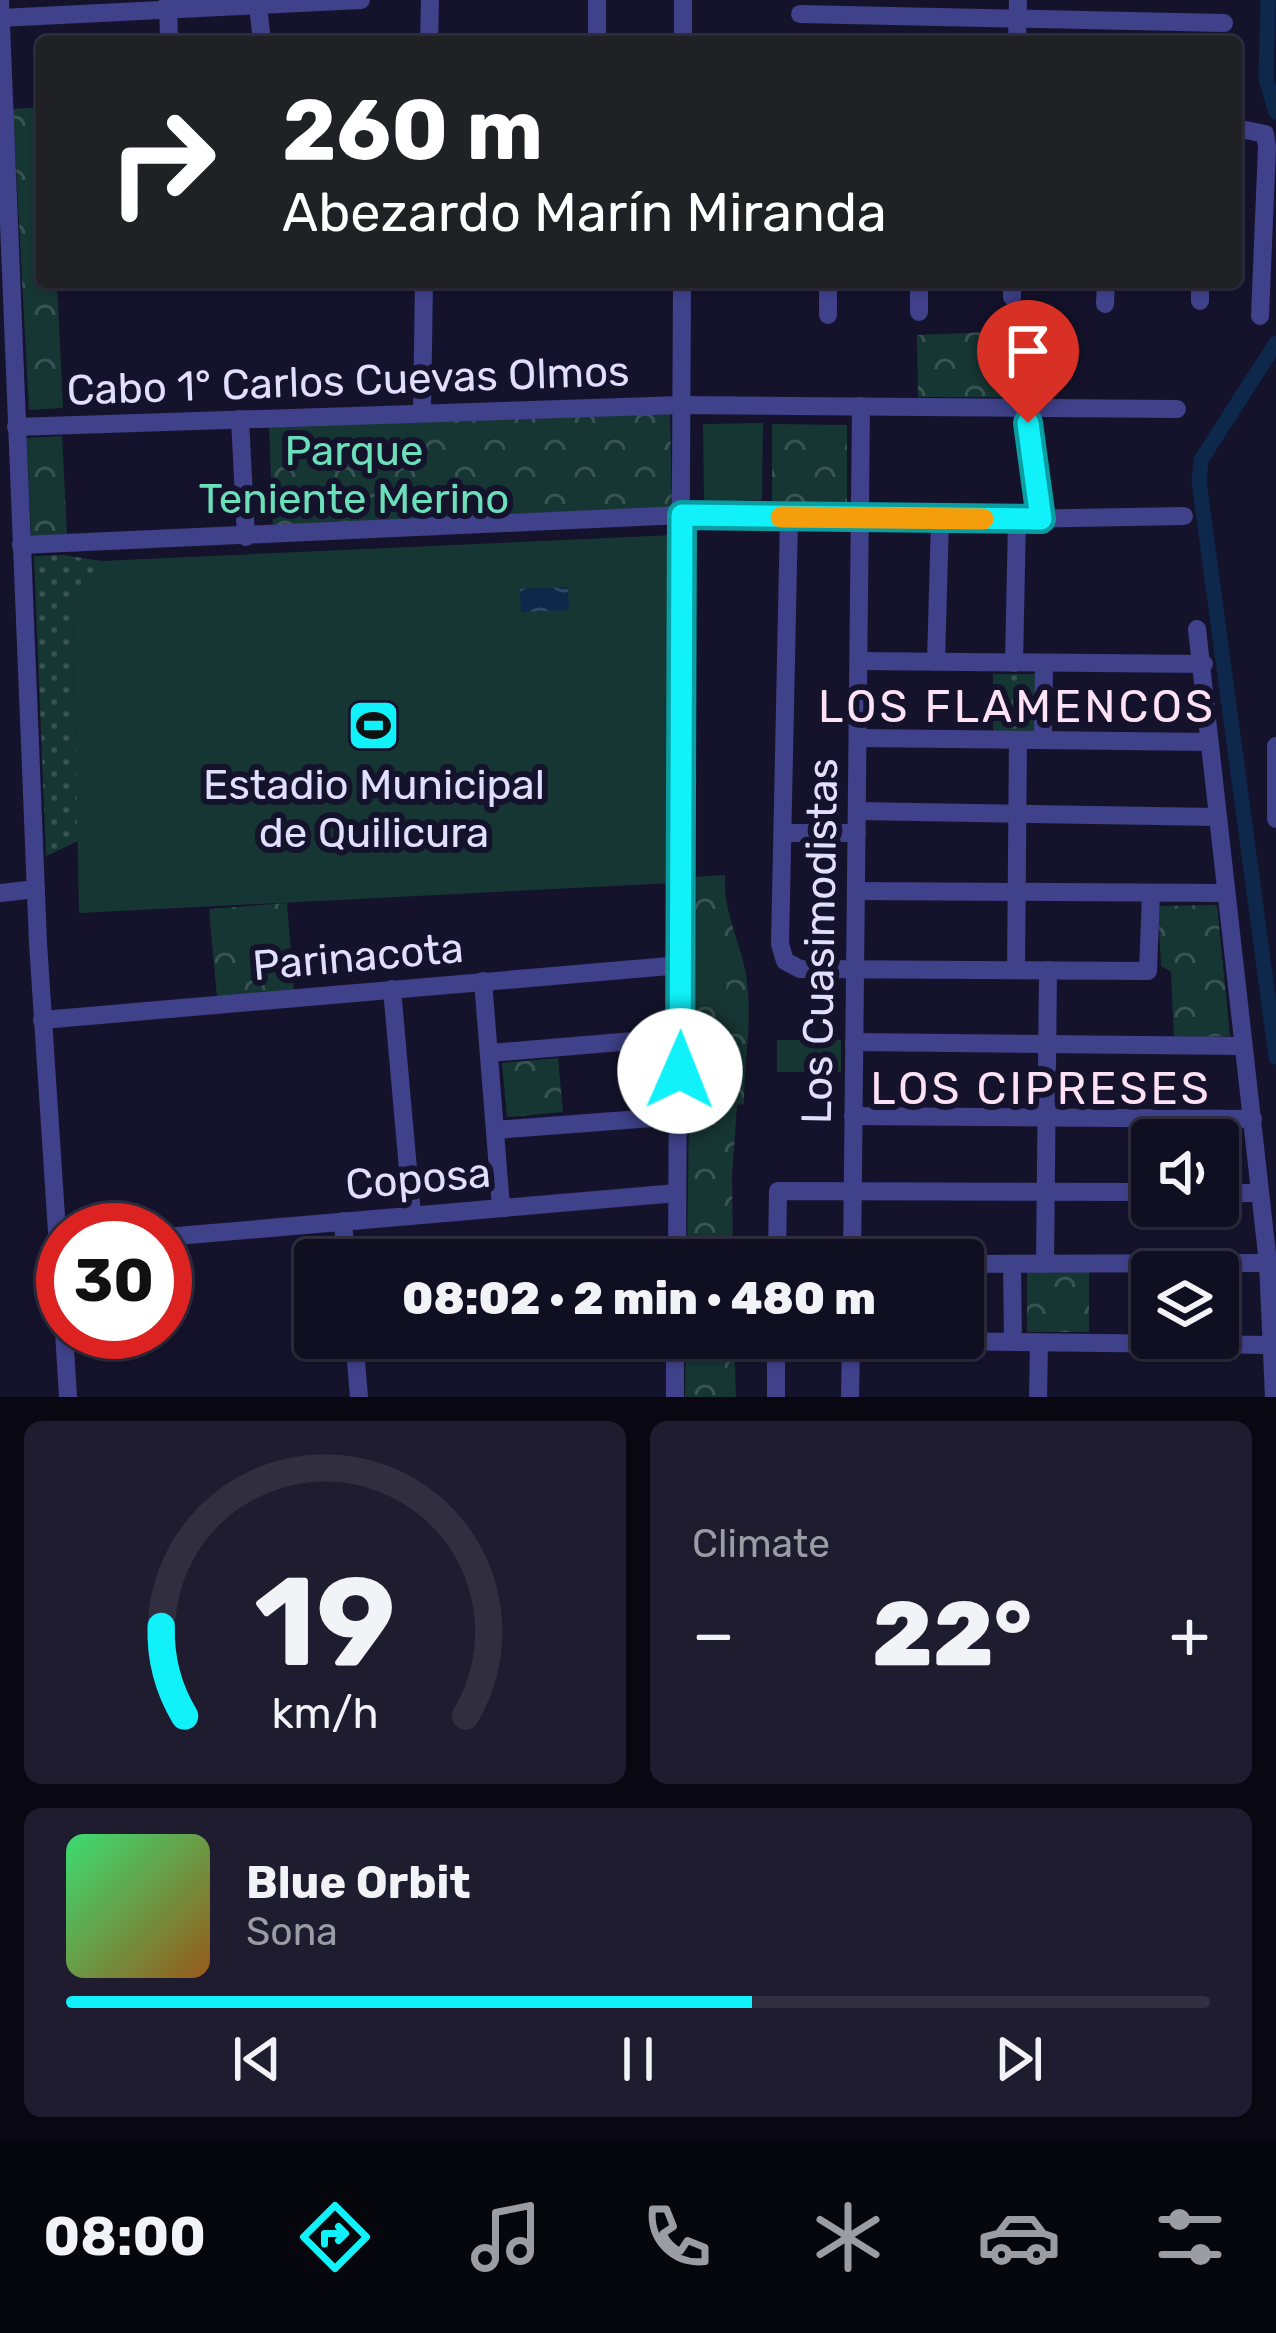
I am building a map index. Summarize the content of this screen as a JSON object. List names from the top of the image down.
{
  "streets": {
    "street": [
      "Cabo 1° Carlos Cuevas Olmos",
      "Los Cuasimodistas",
      "Parinacota",
      "Coposa"
    ]
  },
  "crossings": [
    ["Cabo 1° Carlos Cuevas Olmos", "Los Cuasimodistas"]
  ],
  "districts": ["LOS FLAMENCOS", "LOS CIPRESES"],
  "parks": ["Parque Teniente Merino"],
  "places": {
    "sports": ["Estadio Municipal de Quilicura"]
  },
  "page": {
    "turn": ["260 m", "Abezardo Marín Miranda"],
    "limit": "30",
    "trip": "08:02 · 2 min · 480 m",
    "tile": "Climate",
    "heat": ["−", "22°", "+"],
    "song": ["Blue Orbit", "Sona"],
    "tabs": "08:00",
    "gauge": ["19", "km/h"]
  }
}
